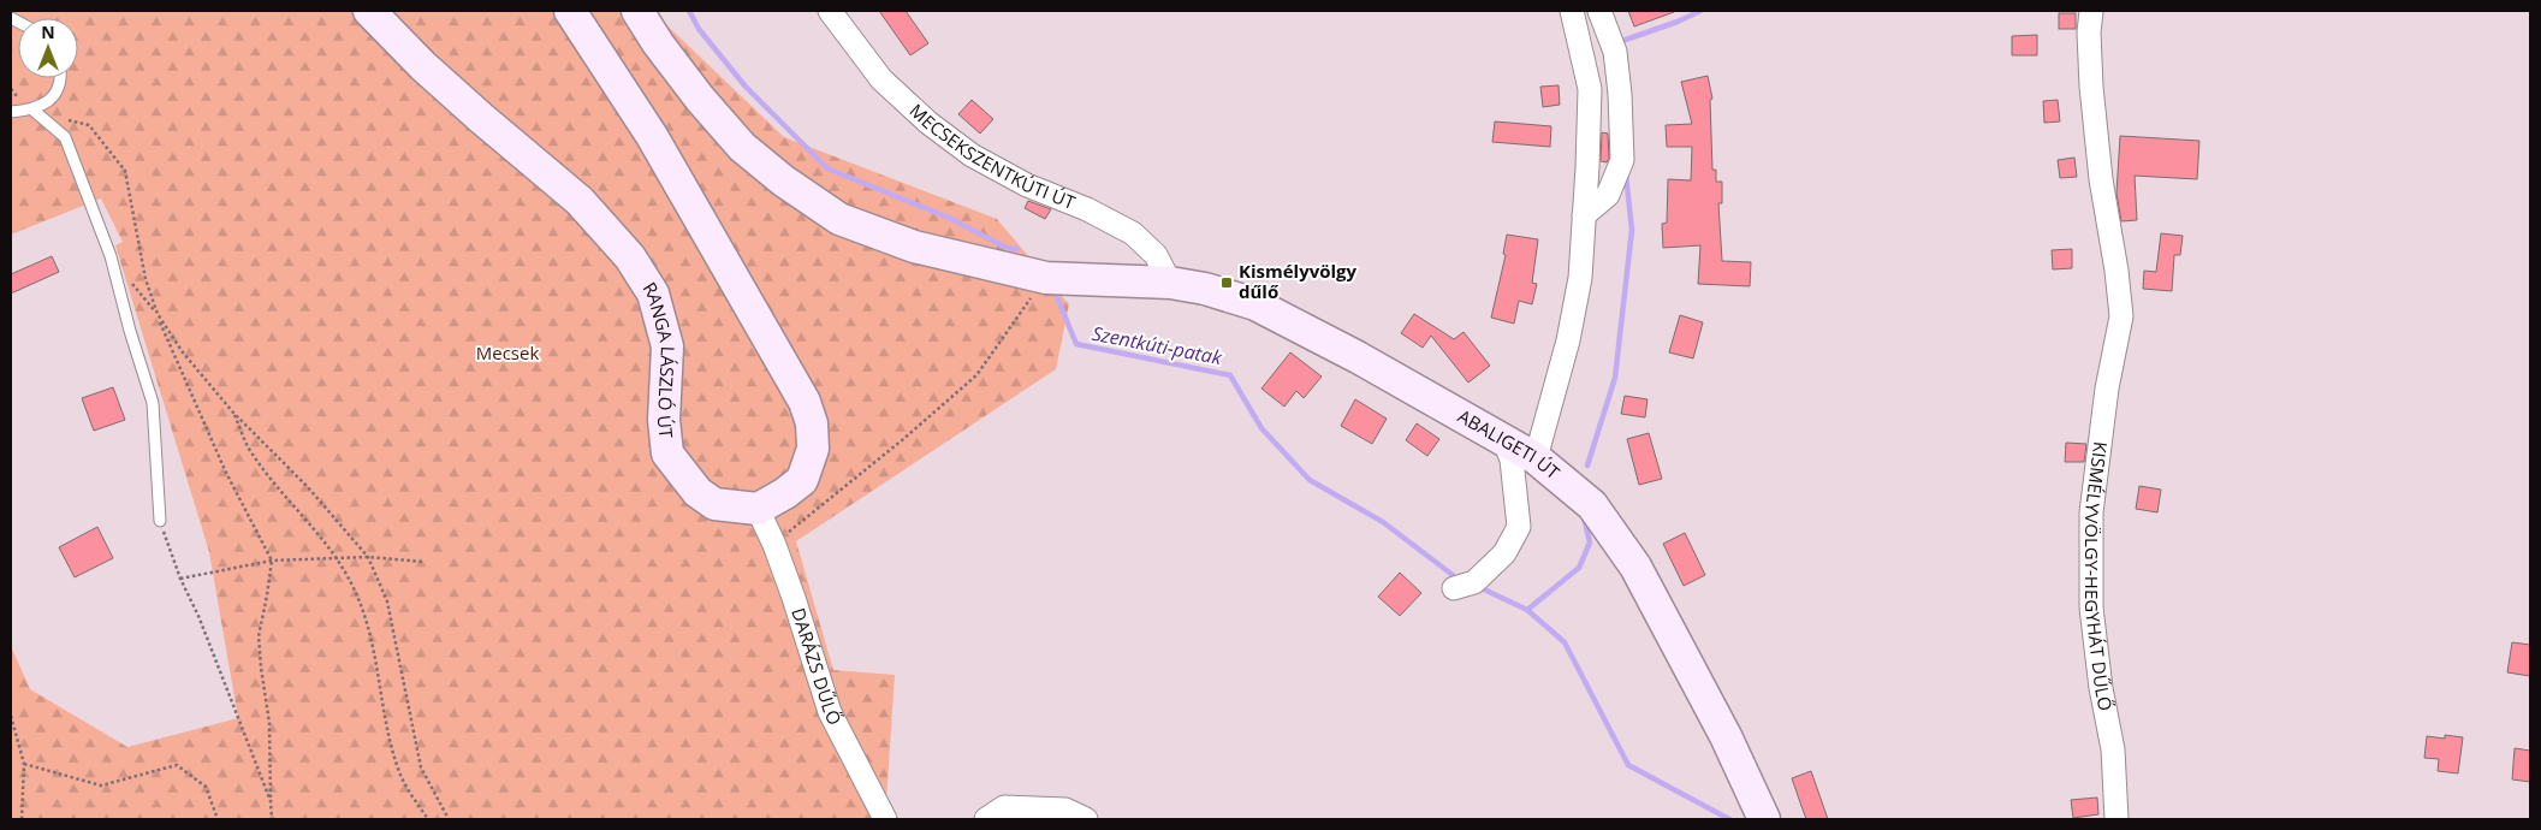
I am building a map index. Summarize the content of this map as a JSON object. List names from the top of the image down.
{
  "streets": {
    "main road": ["RANGA LÁSZLÓ ÚT", "ABALIGETI ÚT"],
    "street": ["MECSEKSZENTKÚTI ÚT", "KISMÉLYVÖLGY-HEGYHÁT DŰLŐ", "DARÁZS DŰLŐ"]
  },
  "crossings": [
    ["MECSEKSZENTKÚTI ÚT", "ABALIGETI ÚT"],
    ["RANGA LÁSZLÓ ÚT", "DARÁZS DŰLŐ"]
  ],
  "water": ["Szentkúti-patak"],
  "parks": ["Mecsek"],
  "places": {
    "transit": ["Kismélyvölgy dűlő"]
  },
  "north": "top"
}
